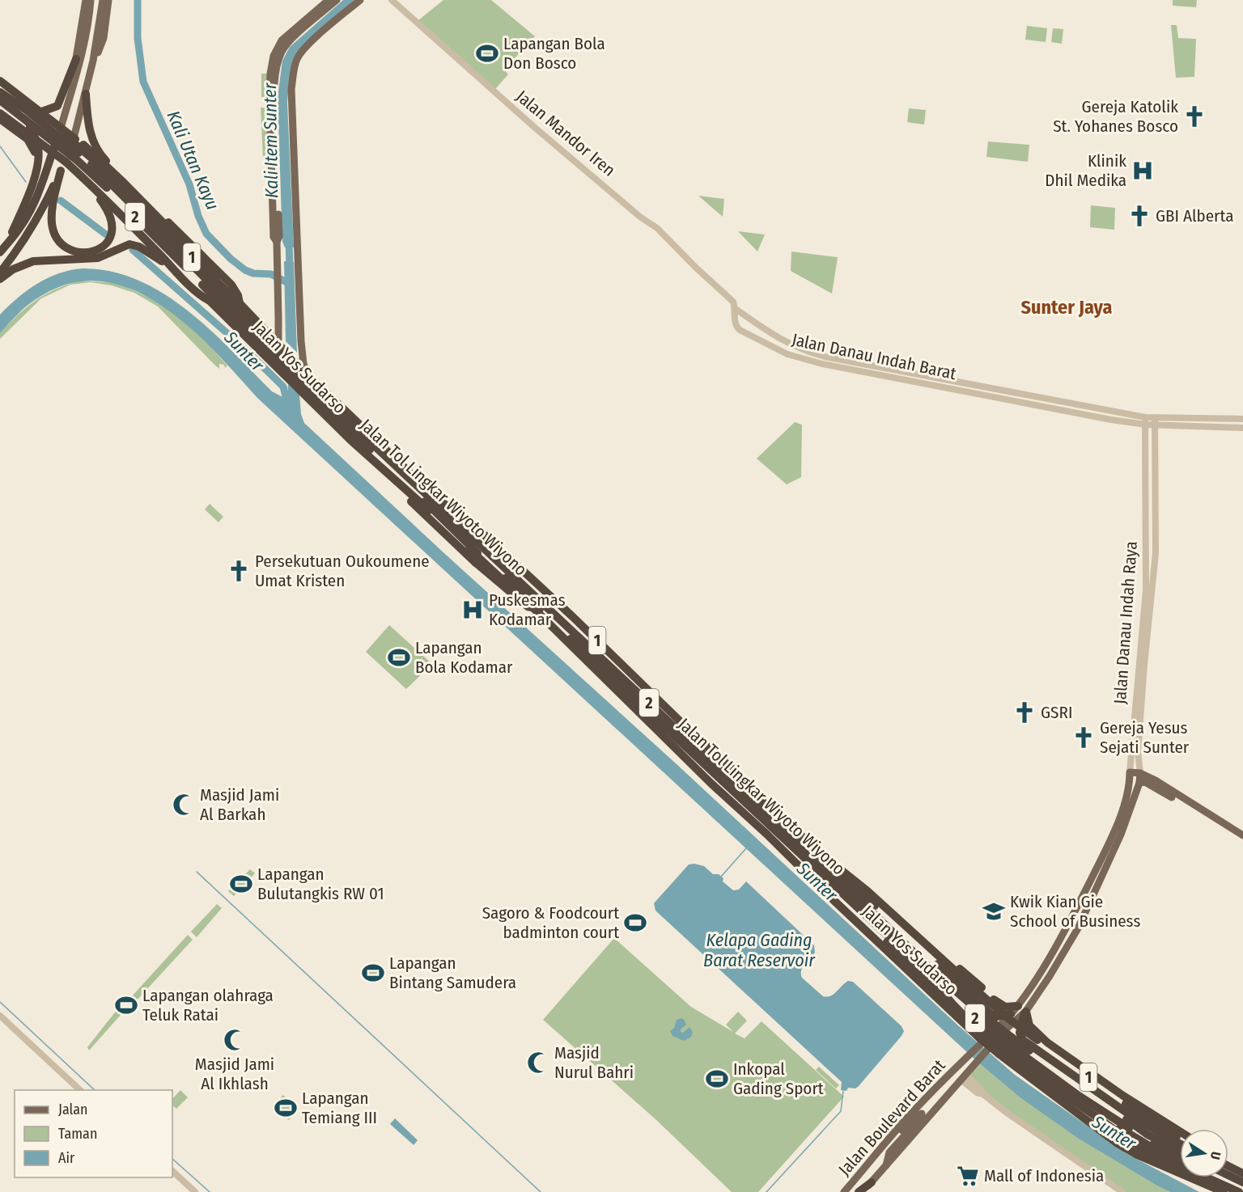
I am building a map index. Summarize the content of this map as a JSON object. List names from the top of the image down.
{
  "streets": {
    "highway": [
      "2",
      "1",
      "Jalan Yos Sudarso",
      "Jalan Tol Lingkar Wiyoto Wiyono"
    ],
    "main road": ["Jalan Boulevard Barat"],
    "street": ["Jalan Mandor Iren", "Jalan Danau Indah Barat", "Jalan Danau Indah Raya"]
  },
  "crossings": [
    ["Jalan Mandor Iren", "Jalan Danau Indah Barat"],
    ["1", "Jalan Yos Sudarso"],
    ["Jalan Danau Indah Barat", "Jalan Danau Indah Raya"]
  ],
  "districts": ["Sunter Jaya"],
  "water": [
    "Kali Item Sunter",
    "Kali Utan Kayu",
    "Sunter",
    "Kelapa Gading Barat Reservoir"
  ],
  "places": {
    "sports": [
      "Lapangan Bola Don Bosco",
      "Lapangan Bola Kodamar",
      "Lapangan Bulutangkis RW 01",
      "Sagoro & Foodcourt badminton court",
      "Lapangan Bintang Samudera",
      "Lapangan olahraga Teluk Ratai",
      "Inkopal Gading Sport",
      "Lapangan Temiang III"
    ],
    "church": [
      "Gereja Katolik St. Yohanes Bosco",
      "GBI Alberta",
      "Persekutuan Oukoumene Umat Kristen",
      "GSRI",
      "Gereja Yesus Sejati Sunter"
    ],
    "hospital": ["Klinik Dhil Medika", "Puskesmas Kodamar"],
    "mosque": ["Masjid Jami Al Barkah", "Masjid Jami Al Ikhlash", "Masjid Nurul Bahri"],
    "school or university": ["Kwik Kian Gie School of Business"],
    "supermarket": ["Mall of Indonesia"]
  },
  "legend": ["Jalan", "Taman", "Air"],
  "north": "right"
}
